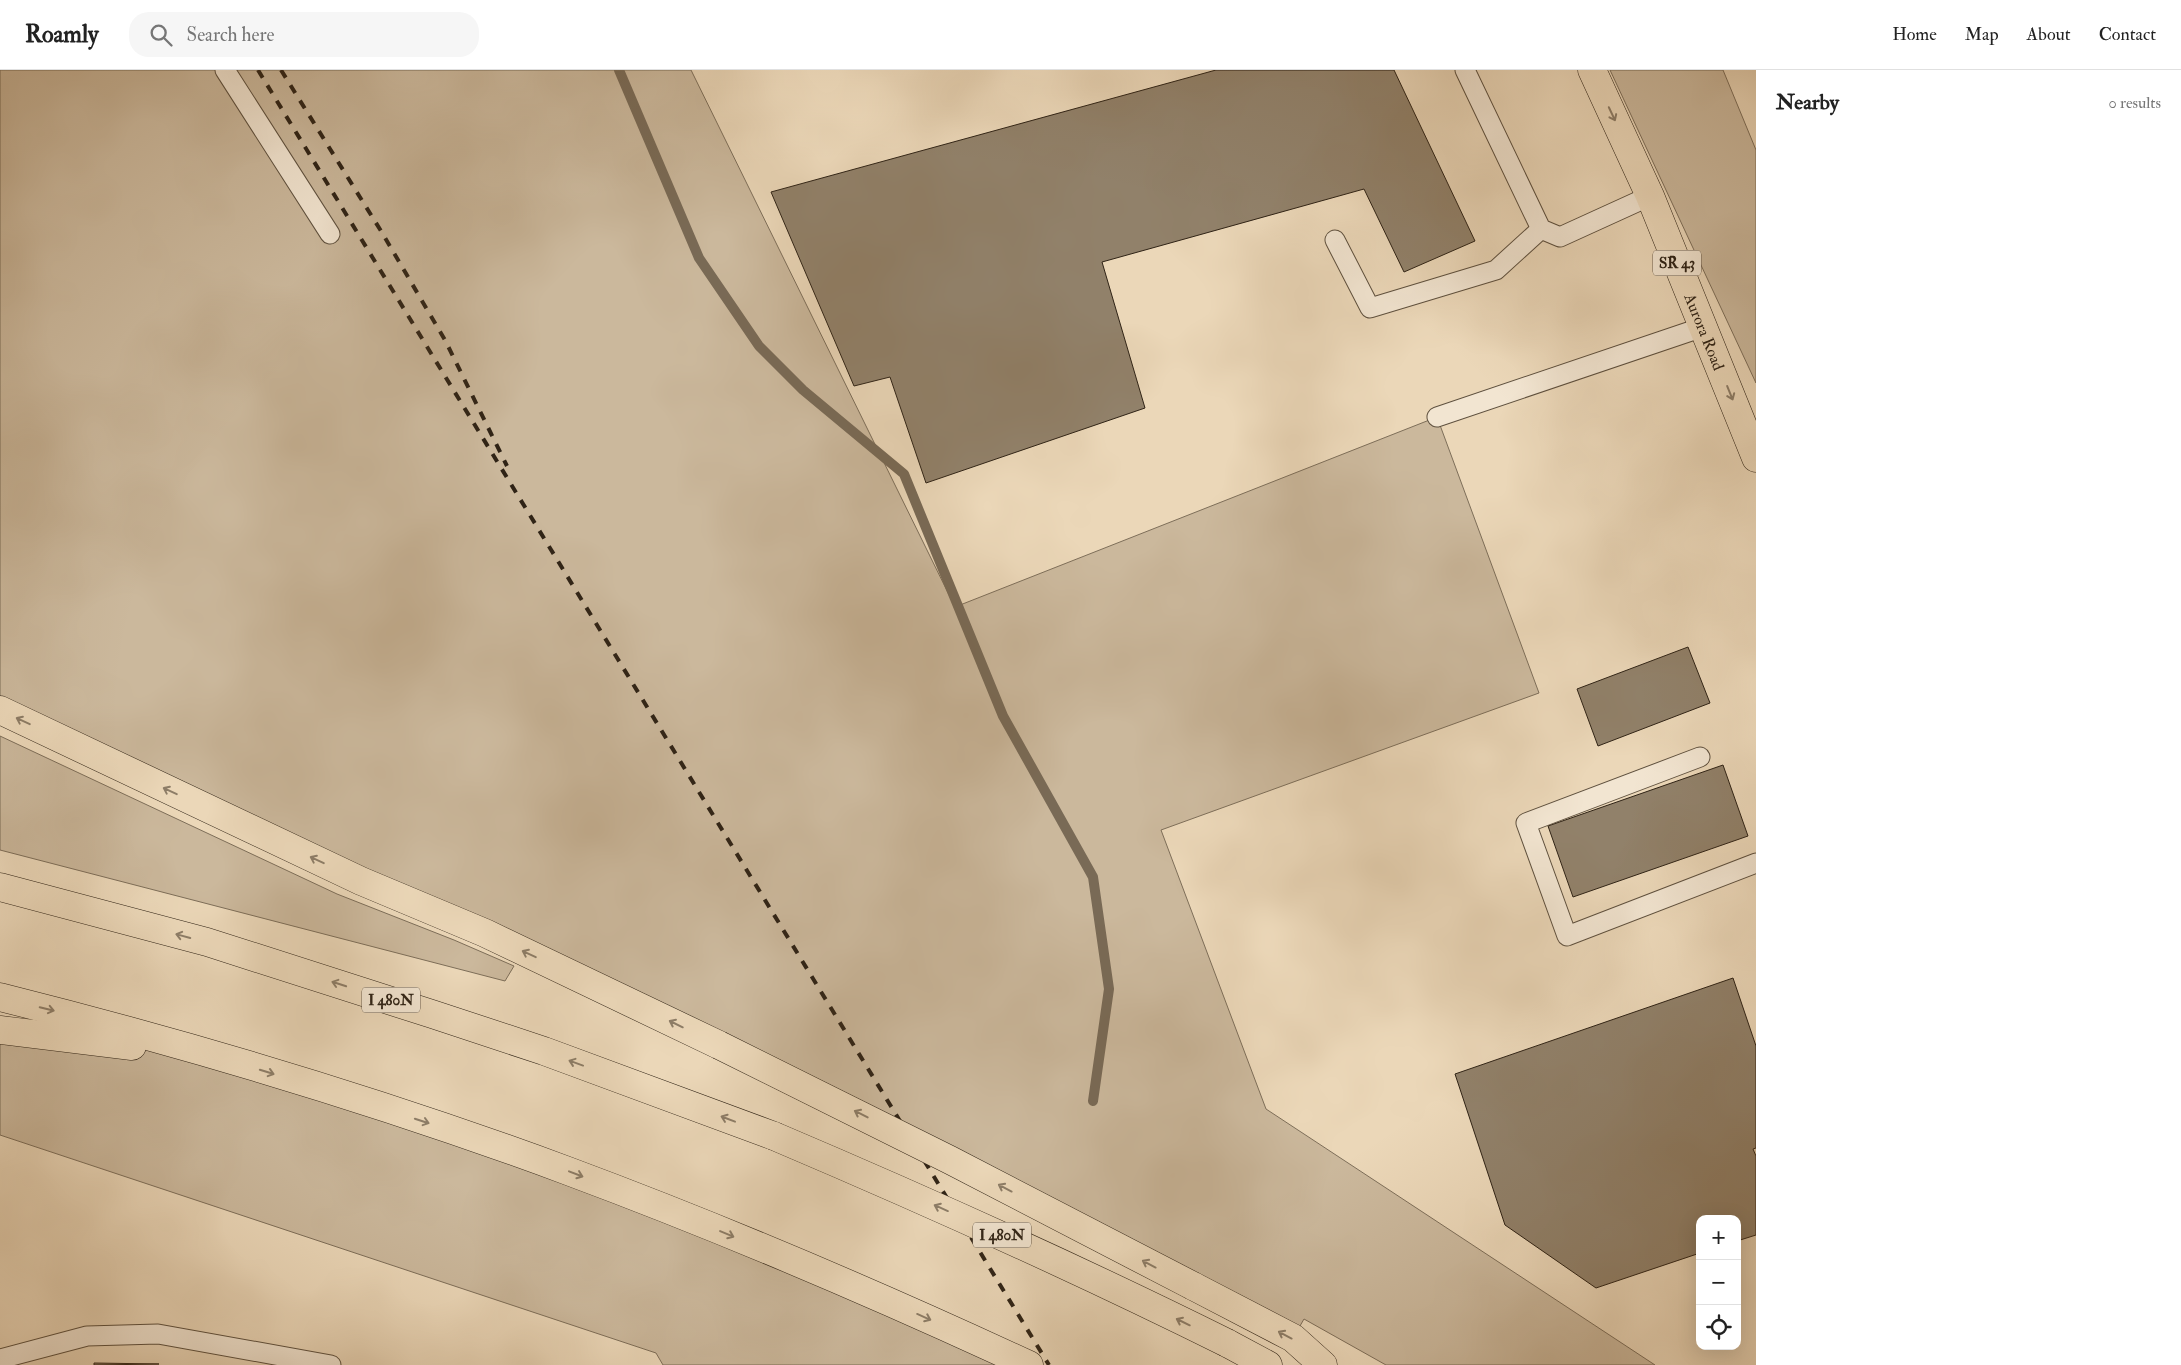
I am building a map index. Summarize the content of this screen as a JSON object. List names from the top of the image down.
{
  "streets": {
    "main road": ["SR 43", "Aurora Road", "I 480N"]
  },
  "one_way": ["Aurora Road"],
  "page": {
    "header": "Roamly",
    "search": "Search here",
    "nav": [
      "Home",
      "Map",
      "About",
      "Contact"
    ],
    "heading": ["Nearby", "0 results"],
    "map_buttons": ["+", "−"]
  }
}
